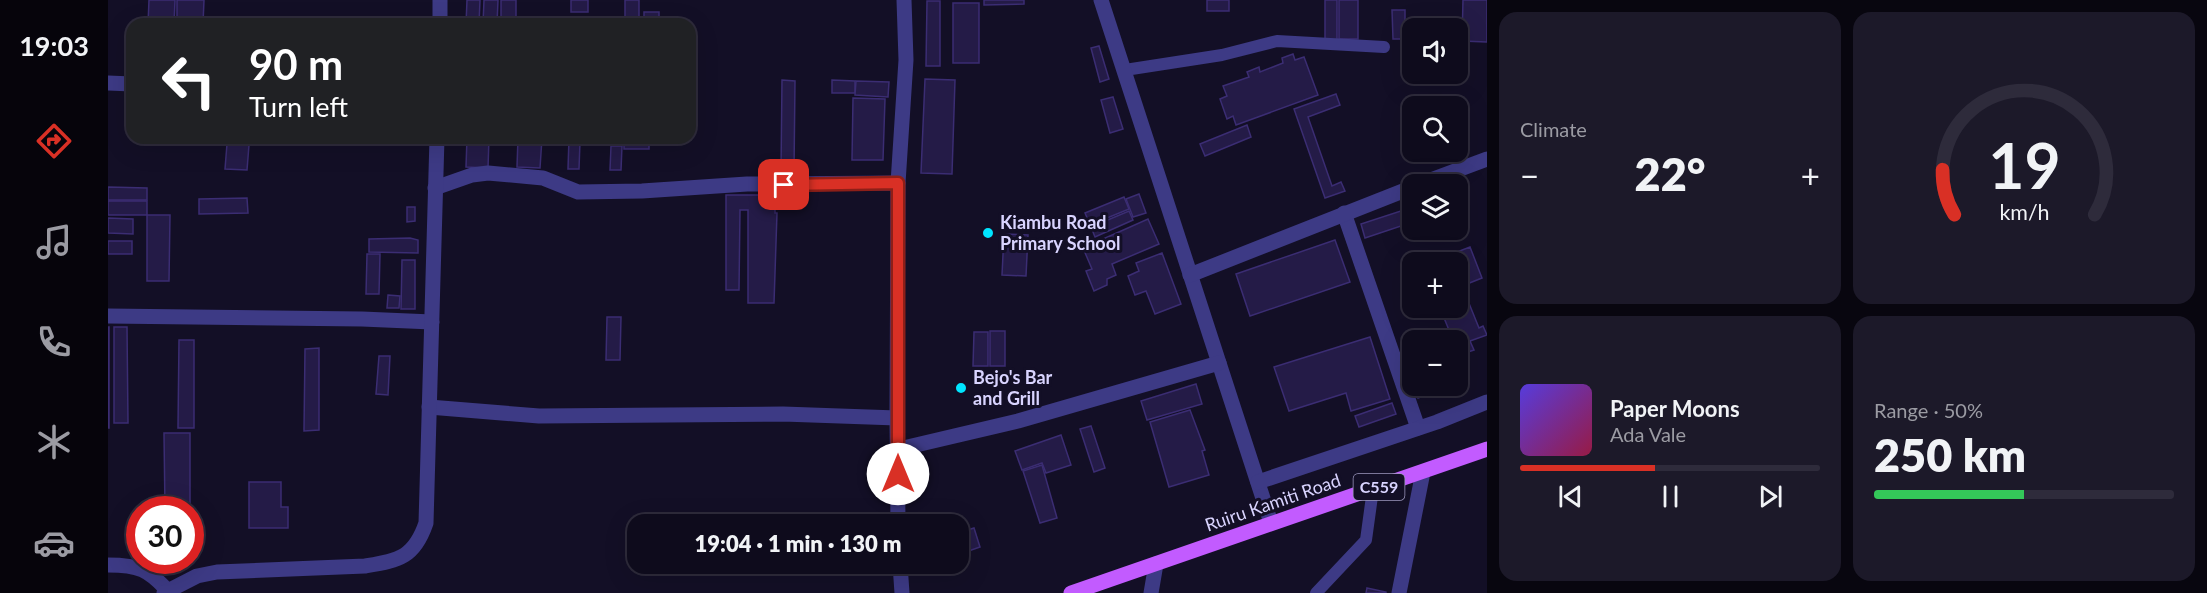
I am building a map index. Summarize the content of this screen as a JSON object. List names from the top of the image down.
{
  "streets": {
    "main road": ["C559", "Ruiru Kamiti Road"]
  },
  "places": ["Kiambu Road Primary School", "Bejo's Bar and Grill"],
  "page": {
    "tabs": "19:03",
    "tile": [
      "Climate",
      ["Range · 50%", "250 km"]
    ],
    "map_buttons": ["+", "−"],
    "turn": ["90 m", "Turn left"],
    "heat": ["−", "22°", "+"],
    "song": ["Paper Moons", "Ada Vale"],
    "limit": "30",
    "trip": "19:04 · 1 min · 130 m",
    "gauge": ["19", "km/h"]
  }
}
